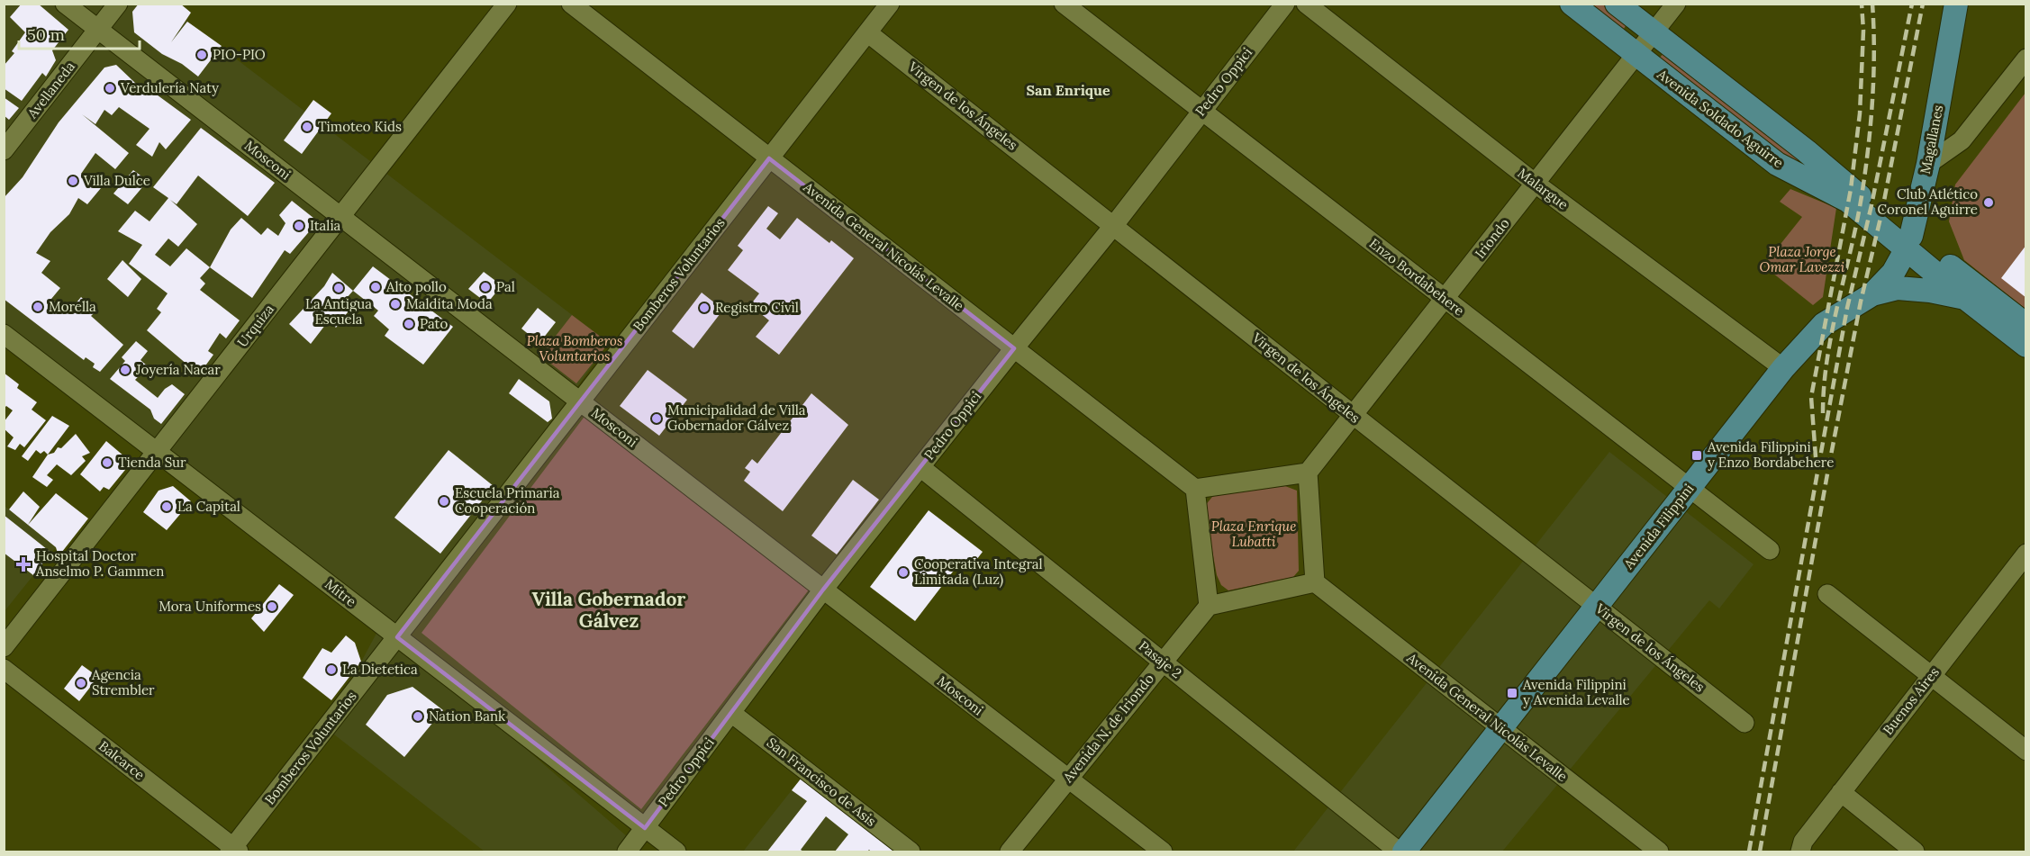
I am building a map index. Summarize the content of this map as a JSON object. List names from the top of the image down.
{
  "streets": {
    "main road": ["Avenida Soldado Aguirre", "Magallanes", "Avenida Filippini"],
    "street": [
      "Pedro Oppici",
      "Avellaneda",
      "Virgen de los Ángeles",
      "Mosconi",
      "Malargue",
      "Iriondo",
      "Avenida General Nicolás Levalle",
      "Bomberos Voluntarios",
      "Enzo Bordabehere",
      "Urquiza",
      "Mitre",
      "Pasaje 2",
      "Buenos Aires",
      "Avenida N. de Iriondo",
      "Balcarce",
      "San Francisco de Asis"
    ]
  },
  "crossings": [
    ["Pedro Oppici", "Virgen de los Ángeles"],
    ["Pedro Oppici", "Mosconi"],
    ["Pedro Oppici", "Avenida General Nicolás Levalle"],
    ["Pedro Oppici", "Enzo Bordabehere"],
    ["Pedro Oppici", "Mitre"],
    ["Pedro Oppici", "Pasaje 2"],
    ["Pedro Oppici", "San Francisco de Asis"],
    ["Avellaneda", "Mosconi"],
    ["Virgen de los Ángeles", "Iriondo"],
    ["Virgen de los Ángeles", "Bomberos Voluntarios"],
    ["Virgen de los Ángeles", "Avenida Filippini"],
    ["Avenida Soldado Aguirre", "Magallanes"],
    ["Avenida Soldado Aguirre", "Iriondo"],
    ["Avenida Soldado Aguirre", "Avenida Filippini"],
    ["Magallanes", "Avenida Filippini"],
    ["Mosconi", "Bomberos Voluntarios"],
    ["Mosconi", "Urquiza"],
    ["Mosconi", "Avenida N. de Iriondo"],
    ["Malargue", "Iriondo"],
    ["Malargue", "Avenida Filippini"],
    ["Iriondo", "Enzo Bordabehere"],
    ["Avenida General Nicolás Levalle", "Bomberos Voluntarios"],
    ["Avenida General Nicolás Levalle", "Avenida Filippini"],
    ["Bomberos Voluntarios", "Mitre"],
    ["Bomberos Voluntarios", "Balcarce"],
    ["Enzo Bordabehere", "Avenida Filippini"],
    ["Urquiza", "Mitre"],
    ["Pasaje 2", "Avenida N. de Iriondo"]
  ],
  "districts": ["San Enrique", "Villa Gobernador Gálvez"],
  "parks": ["Plaza Jorge Omar Lavezzi", "Plaza Bomberos Voluntarios", "Plaza Enrique Lubatti"],
  "places": {
    "other": [
      "PIO-PIO",
      "Verdulería Naty",
      "Timoteo Kids",
      "Villa Dulce",
      "Club Atlético Coronel Aguirre",
      "Italia",
      "Alto pollo",
      "Pal",
      "La Antigua Escuela",
      "Maldita Moda",
      "Morella",
      "Registro Civil",
      "Pato",
      "Joyería Nacar",
      "Municipalidad de Villa Gobernador Gálvez",
      "Tienda Sur",
      "Escuela Primaria Cooperación",
      "La Capital",
      "Cooperativa Integral Limitada (Luz)",
      "Mora Uniformes",
      "La Dietetica",
      "Agencia Strembler",
      "Nation Bank"
    ],
    "transit": ["Avenida Filippini y Enzo Bordabehere", "Avenida Filippini y Avenida Levalle"],
    "health": ["Hospital Doctor Anselmo P. Gammen"]
  },
  "scale_bar": "50 m"
}
